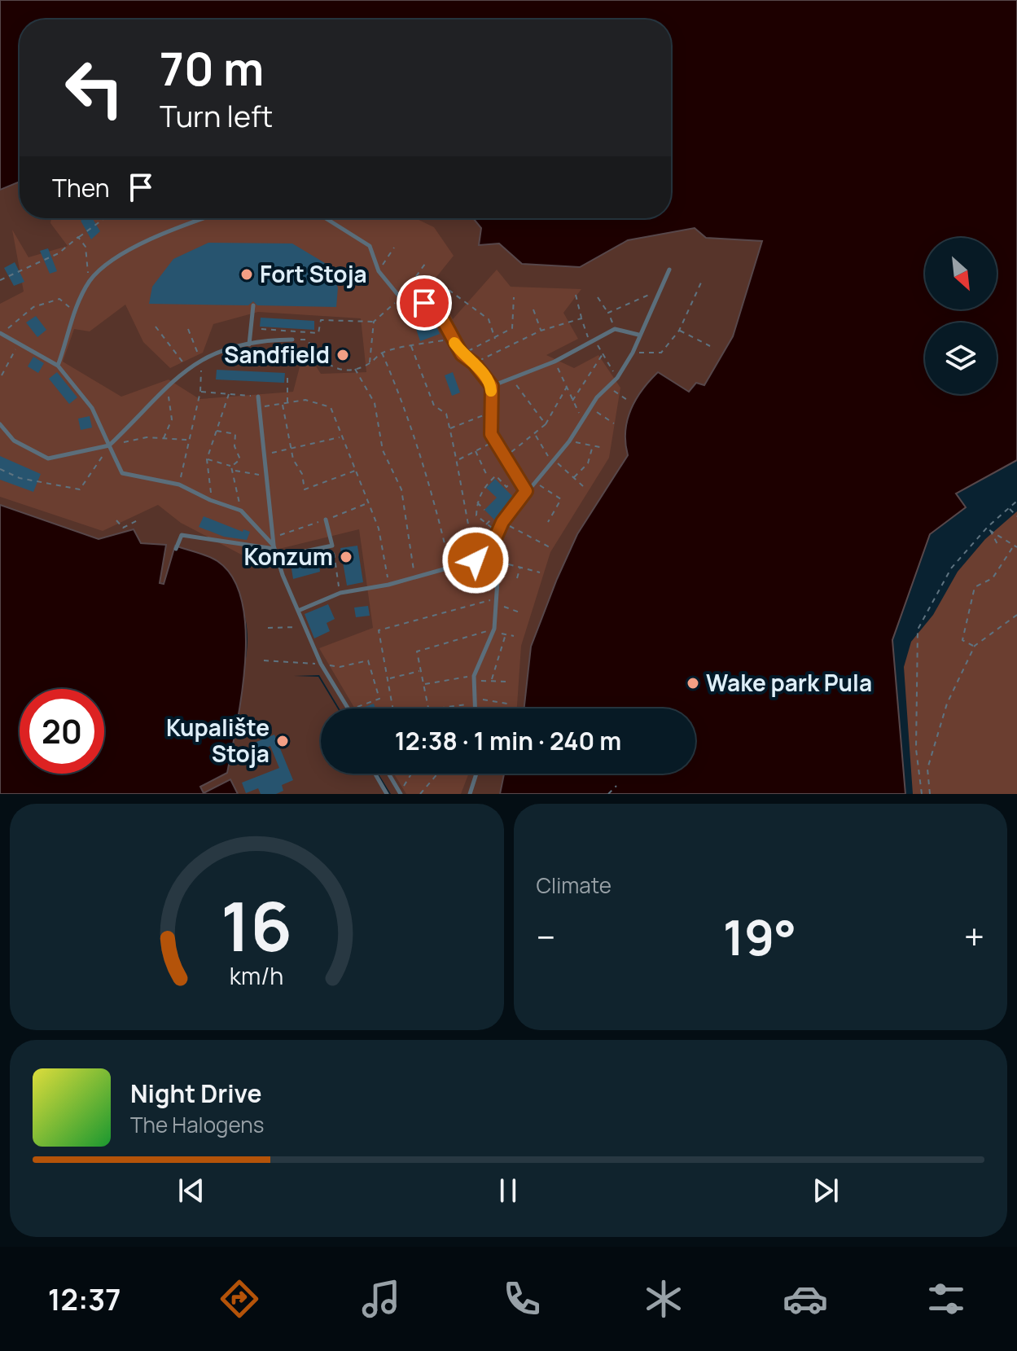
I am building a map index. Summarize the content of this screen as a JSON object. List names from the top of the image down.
{
  "places": [
    "Fort Stoja",
    "Sandfield",
    "Konzum",
    "Wake park Pula",
    "Kupalište Stoja"
  ],
  "north": "bottom right",
  "page": {
    "turn": ["70 m", "Turn left"],
    "then": "Then",
    "limit": "20",
    "trip": "12:38 · 1 min · 240 m",
    "tile": "Climate",
    "heat": ["−", "19°", "+"],
    "song": ["Night Drive", "The Halogens"],
    "tabs": "12:37",
    "gauge": ["16", "km/h"]
  }
}
